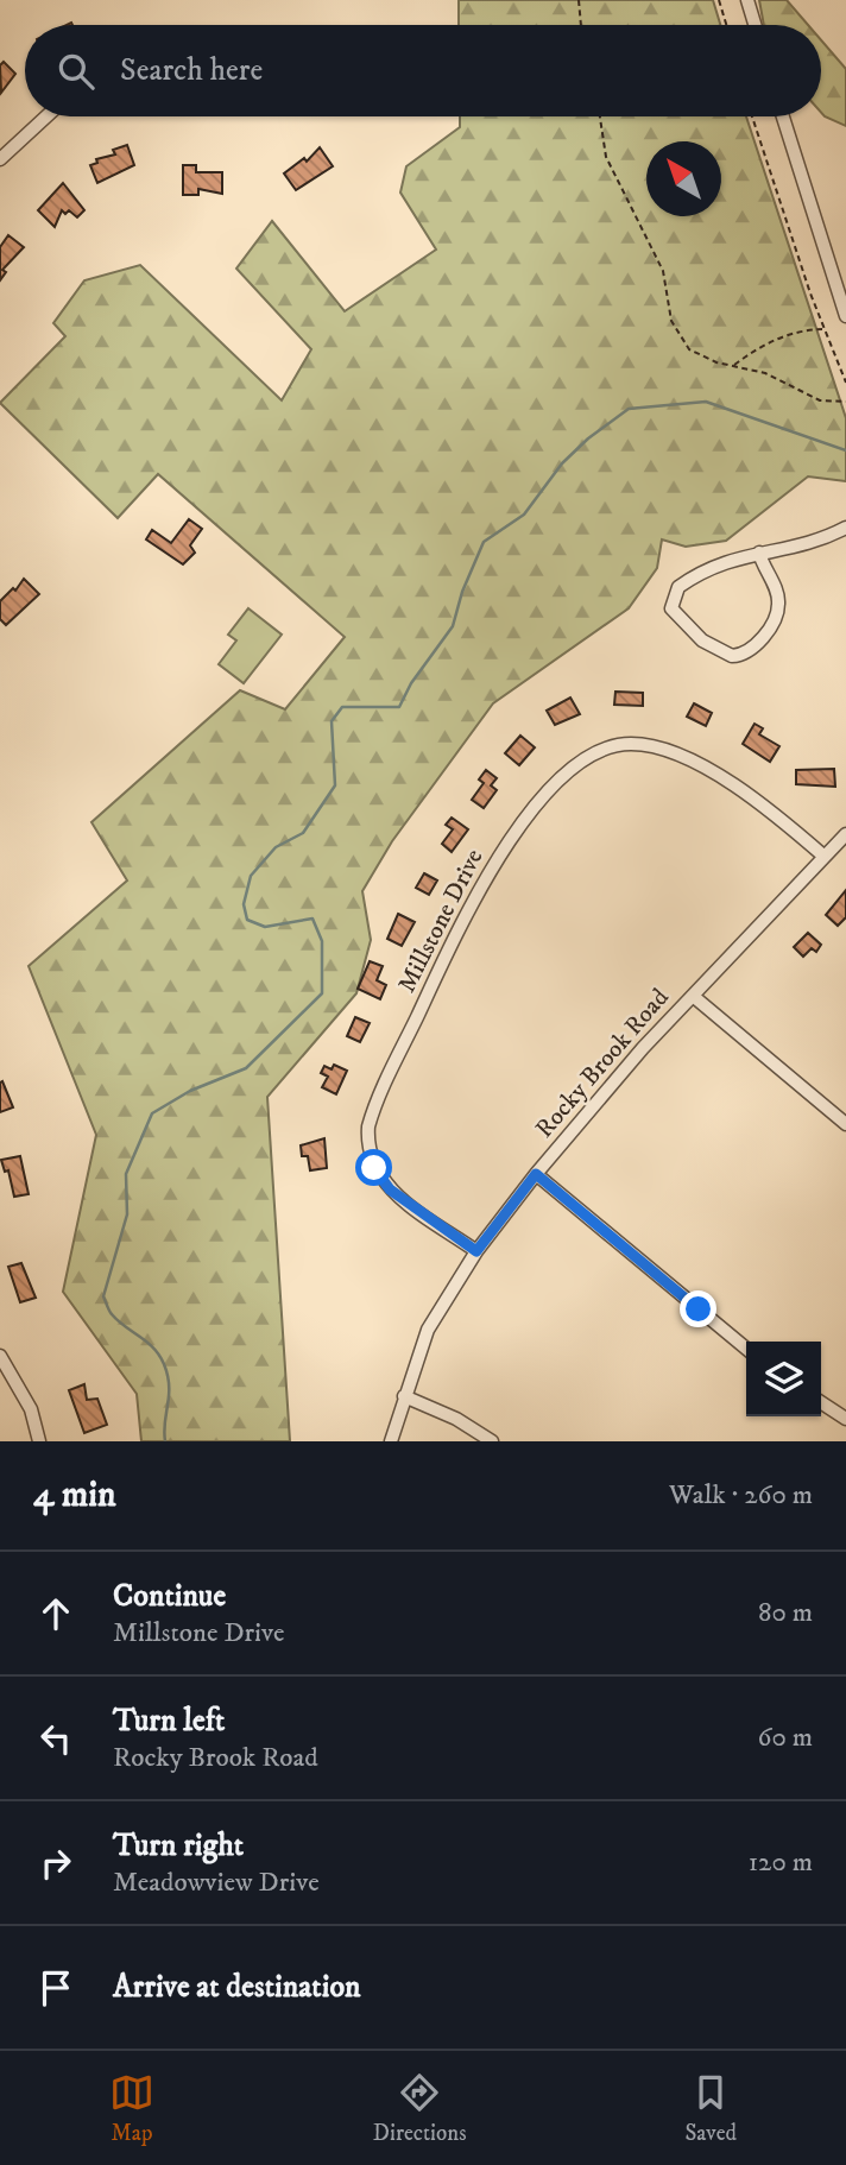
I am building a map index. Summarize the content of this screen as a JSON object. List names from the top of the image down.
{
  "streets": {
    "street": ["Millstone Drive", "Rocky Brook Road"]
  },
  "crossings": [
    ["Millstone Drive", "Rocky Brook Road"]
  ],
  "north": "top left",
  "page": {
    "search": "Search here",
    "heading": ["4 min", "Walk · 260 m"],
    "list": [
      ["Continue", "Millstone Drive", "80 m"],
      ["Turn left", "Rocky Brook Road", "60 m"],
      ["Turn right", "Meadowview Drive", "120 m"],
      "Arrive at destination"
    ],
    "nav": ["Map", "Directions", "Saved"]
  }
}
